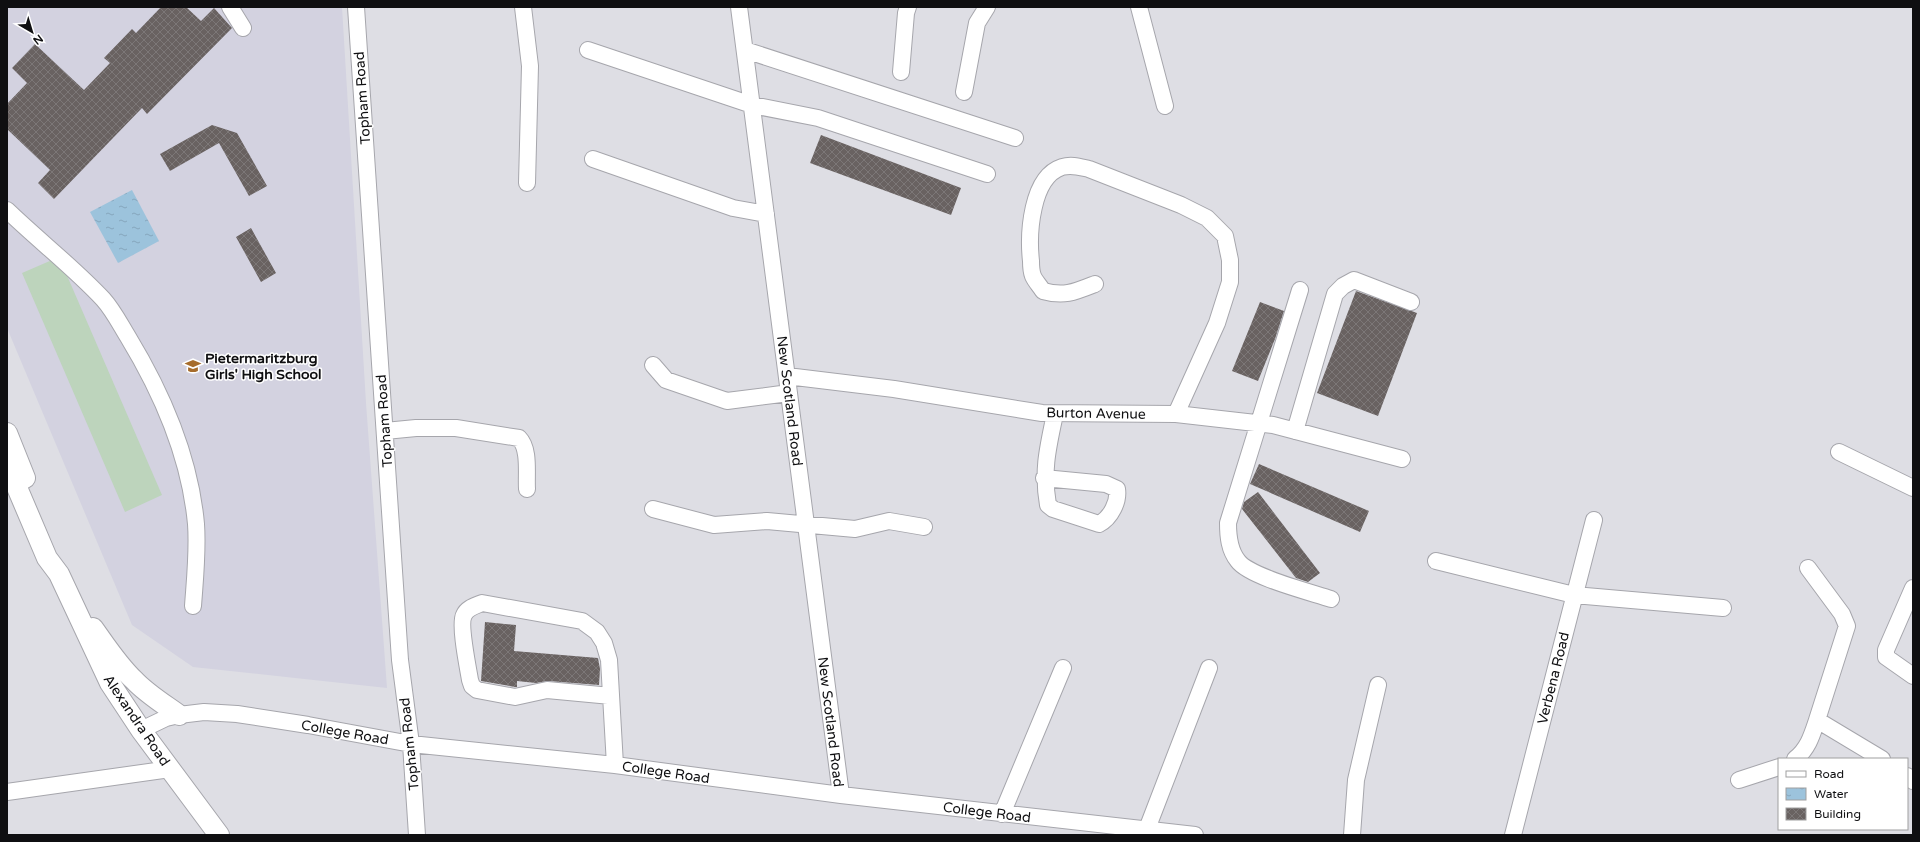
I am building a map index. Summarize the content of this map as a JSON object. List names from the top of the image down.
{
  "streets": {
    "main road": ["Alexandra Road"],
    "street": [
      "Topham Road",
      "New Scotland Road",
      "Burton Avenue",
      "Verbena Road",
      "College Road"
    ]
  },
  "crossings": [
    ["Topham Road", "College Road"],
    ["New Scotland Road", "Burton Avenue"],
    ["New Scotland Road", "College Road"],
    ["Alexandra Road", "College Road"]
  ],
  "places": {
    "school or university": ["Pietermaritzburg Girls' High School"]
  },
  "legend": ["Road", "Water", "Building"],
  "north": "bottom right"
}
